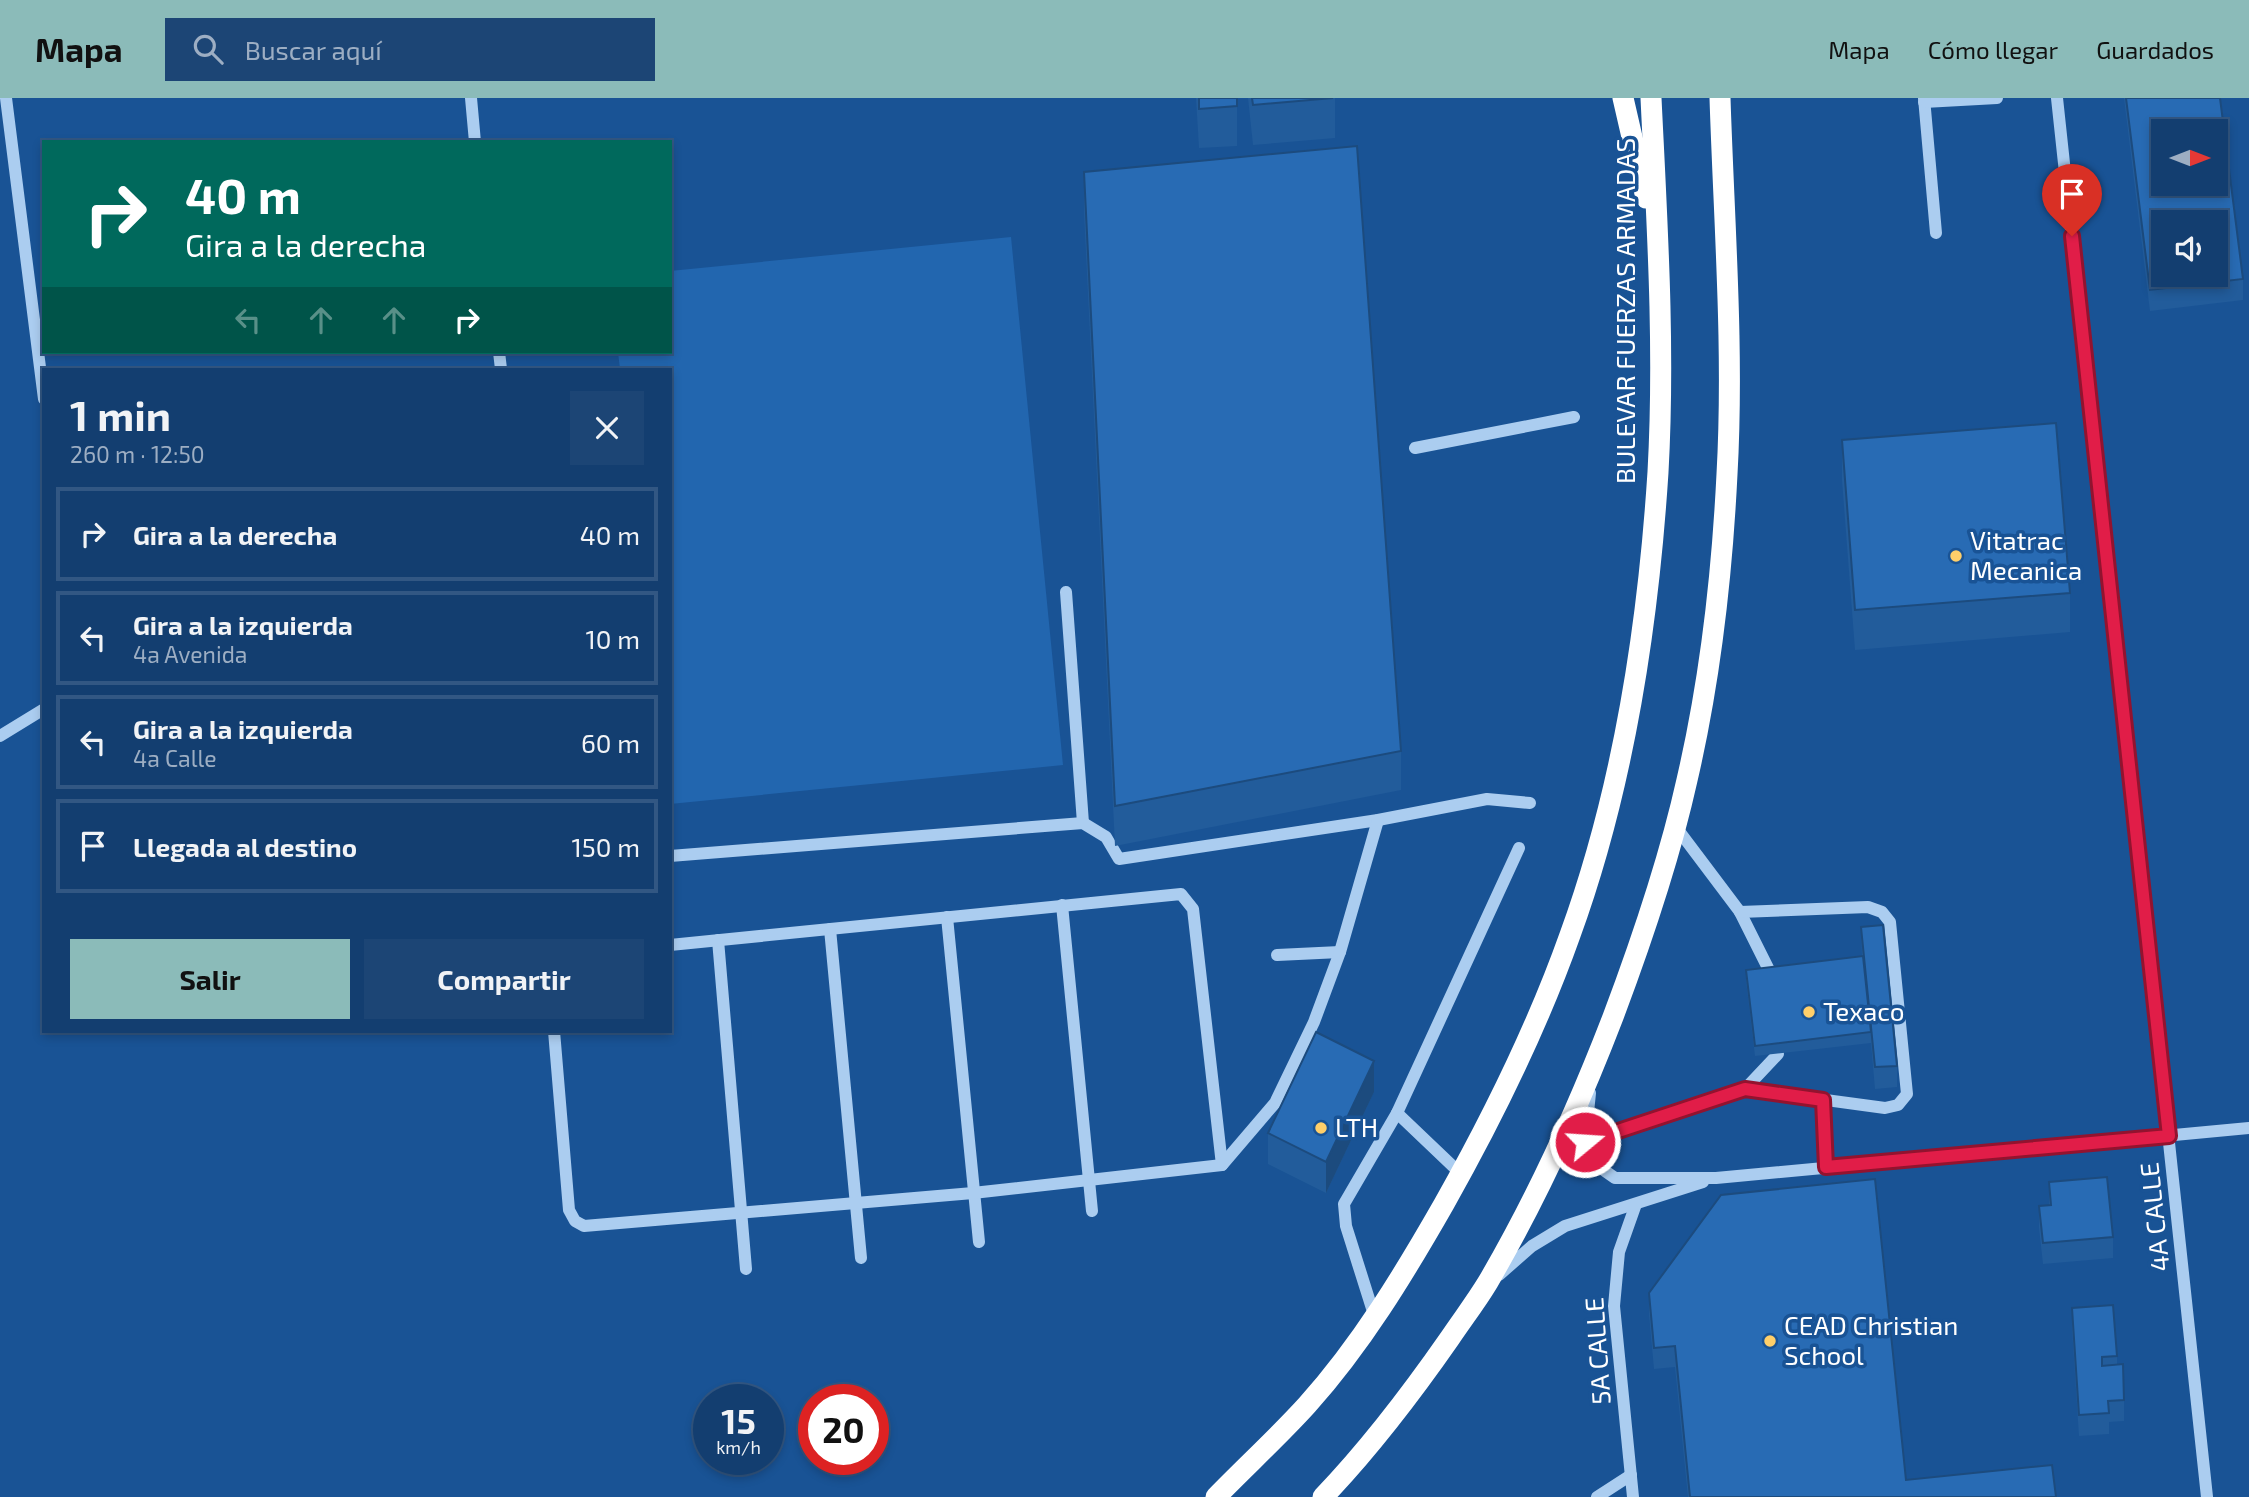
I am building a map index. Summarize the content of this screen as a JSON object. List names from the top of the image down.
{
  "streets": {
    "highway": ["BULEVAR FUERZAS ARMADAS"],
    "street": ["4A CALLE", "5A CALLE"]
  },
  "places": [
    "Vitatrac Mecanica",
    "Texaco",
    "LTH",
    "CEAD Christian School"
  ],
  "north": "right",
  "page": {
    "header": "Mapa",
    "search": "Buscar aquí",
    "nav": ["Mapa", "Cómo llegar", "Guardados"],
    "turn": ["40 m", "Gira a la derecha"],
    "heading": ["1 min", "260 m · 12:50"],
    "list": [
      {
        "name": "Gira a la derecha",
        "value": "40 m"
      },
      {
        "name": "Gira a la izquierda",
        "note": "4a Avenida",
        "value": "10 m"
      },
      {
        "name": "Gira a la izquierda",
        "note": "4a Calle",
        "value": "60 m"
      },
      {
        "name": "Llegada al destino",
        "value": "150 m"
      }
    ],
    "buttons": ["Salir", "Compartir"],
    "speed": "15 km/h",
    "limit": "20"
  }
}
